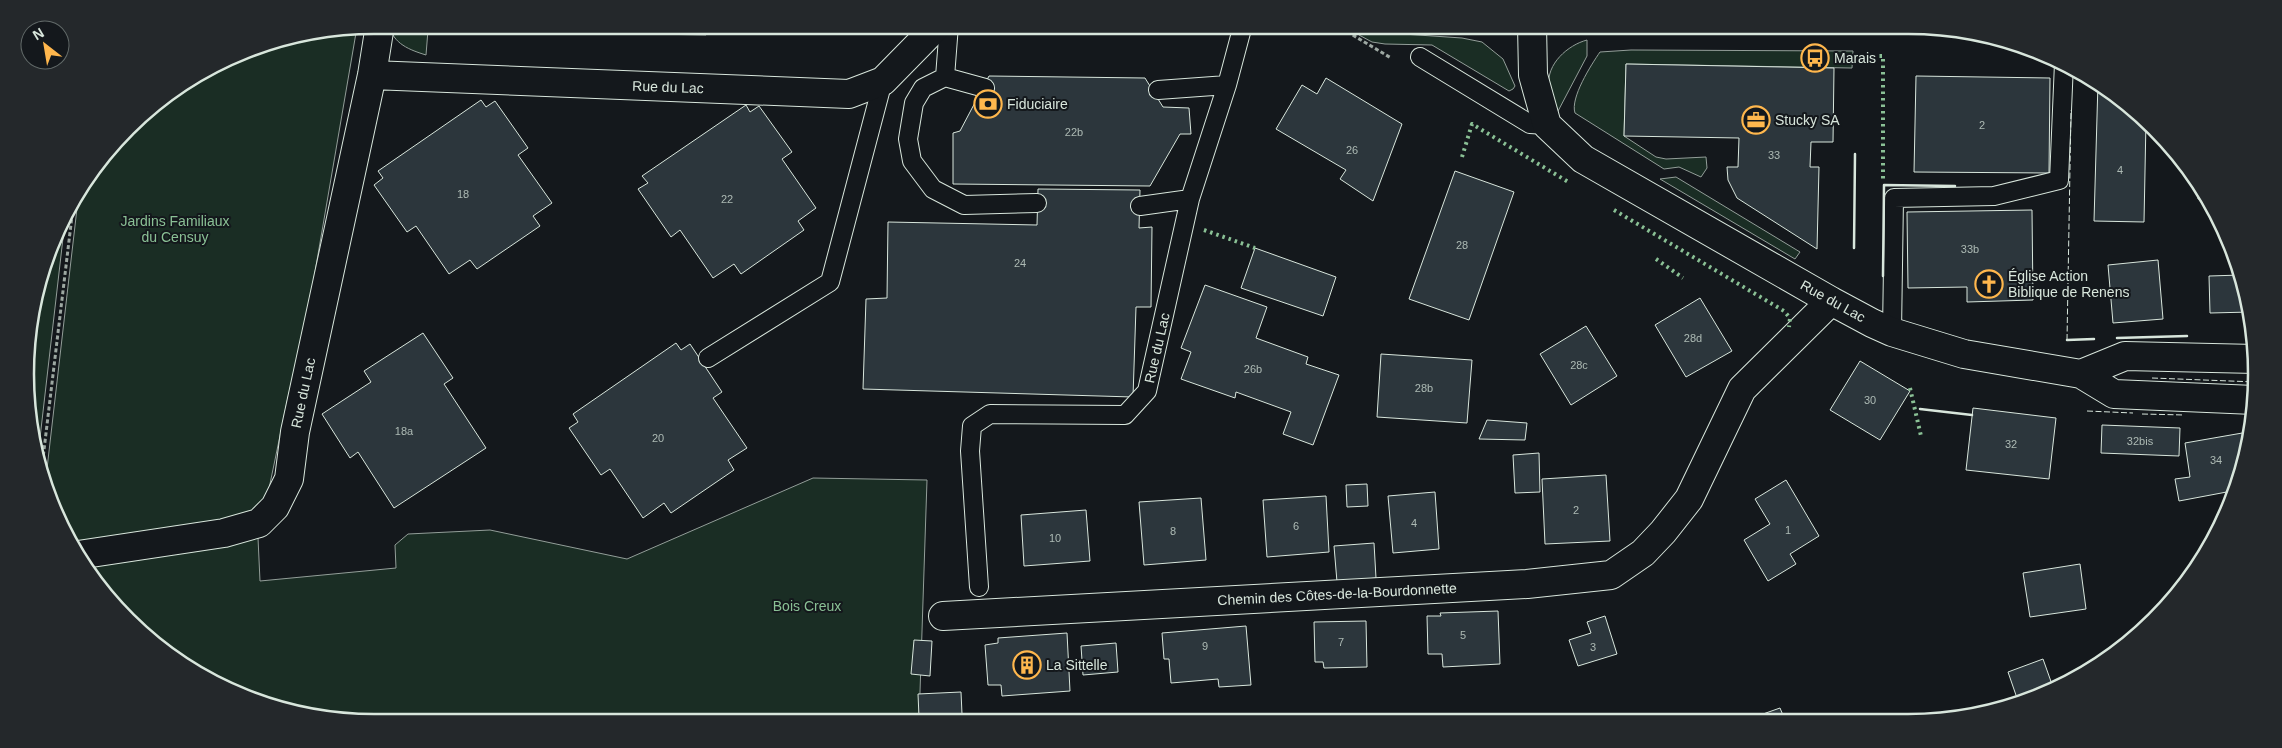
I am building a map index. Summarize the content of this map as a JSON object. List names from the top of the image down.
{
  "streets": {
    "street": ["Rue du Lac", "Chemin des Côtes-de-la-Bourdonnette"]
  },
  "crossings": [
    ["Rue du Lac", "Chemin des Côtes-de-la-Bourdonnette"]
  ],
  "parks": ["Jardins Familiaux du Censuy", "Bois Creux"],
  "places": {
    "bus stop": ["Marais"],
    "bank": ["Fiduciaire"],
    "office": ["Stucky SA"],
    "church": ["Église Action Biblique de Renens"],
    "building": ["La Sittelle"]
  },
  "house_numbers": [
    "2",
    "22b",
    "26",
    "33",
    "4",
    "18",
    "22",
    "28",
    "33b",
    "24",
    "28d",
    "28c",
    "26b",
    "28b",
    "30",
    "18a",
    "20",
    "32bis",
    "32",
    "34",
    "2",
    "4",
    "6",
    "1",
    "8",
    "10",
    "5",
    "7",
    "9",
    "3"
  ],
  "north": "top left"
}
